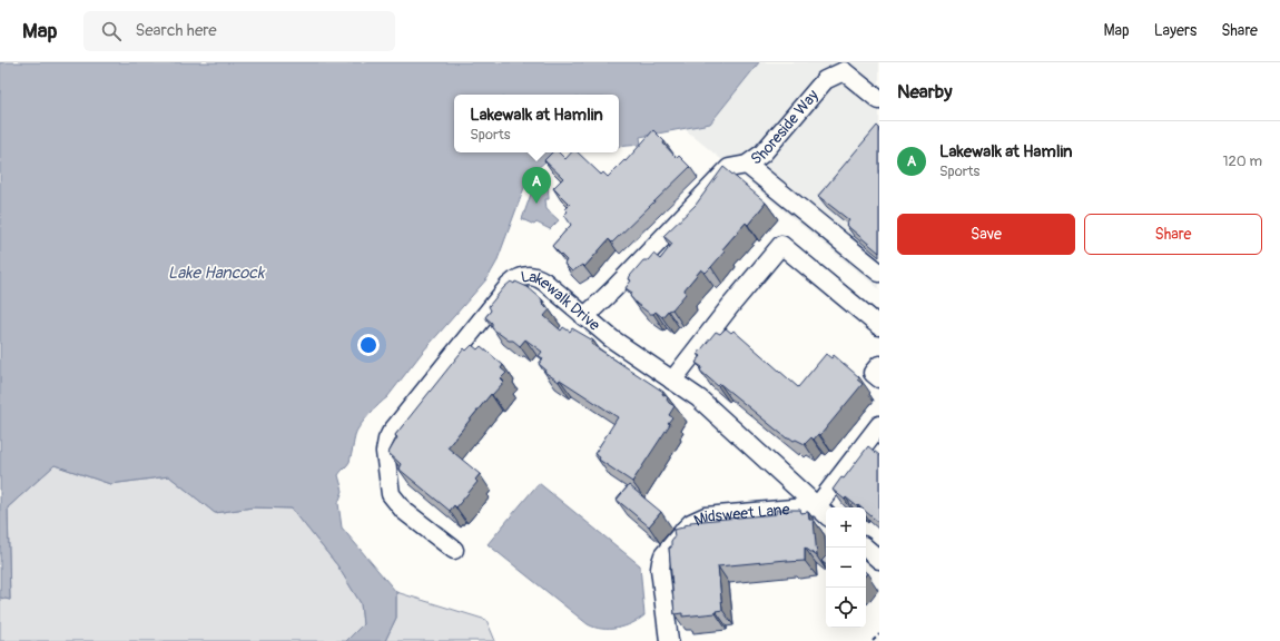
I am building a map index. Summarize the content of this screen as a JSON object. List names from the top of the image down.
{
  "streets": {
    "lane": ["Shoreside Way", "Lakewalk Drive", "Midsweet Lane"]
  },
  "crossings": [
    ["Shoreside Way", "Lakewalk Drive"],
    ["Lakewalk Drive", "Midsweet Lane"]
  ],
  "water": ["Lake Hancock"],
  "page": {
    "header": "Map",
    "search": "Search here",
    "nav": ["Map", "Layers", "Share"],
    "heading": "Nearby",
    "popup": ["Lakewalk at Hamlin", "Sports"],
    "list": [
      {
        "mark": "A",
        "name": "Lakewalk at Hamlin",
        "note": "Sports",
        "value": "120 m"
      }
    ],
    "pins": "A",
    "buttons": ["Save", "Share"],
    "map_buttons": ["+", "−"]
  }
}
